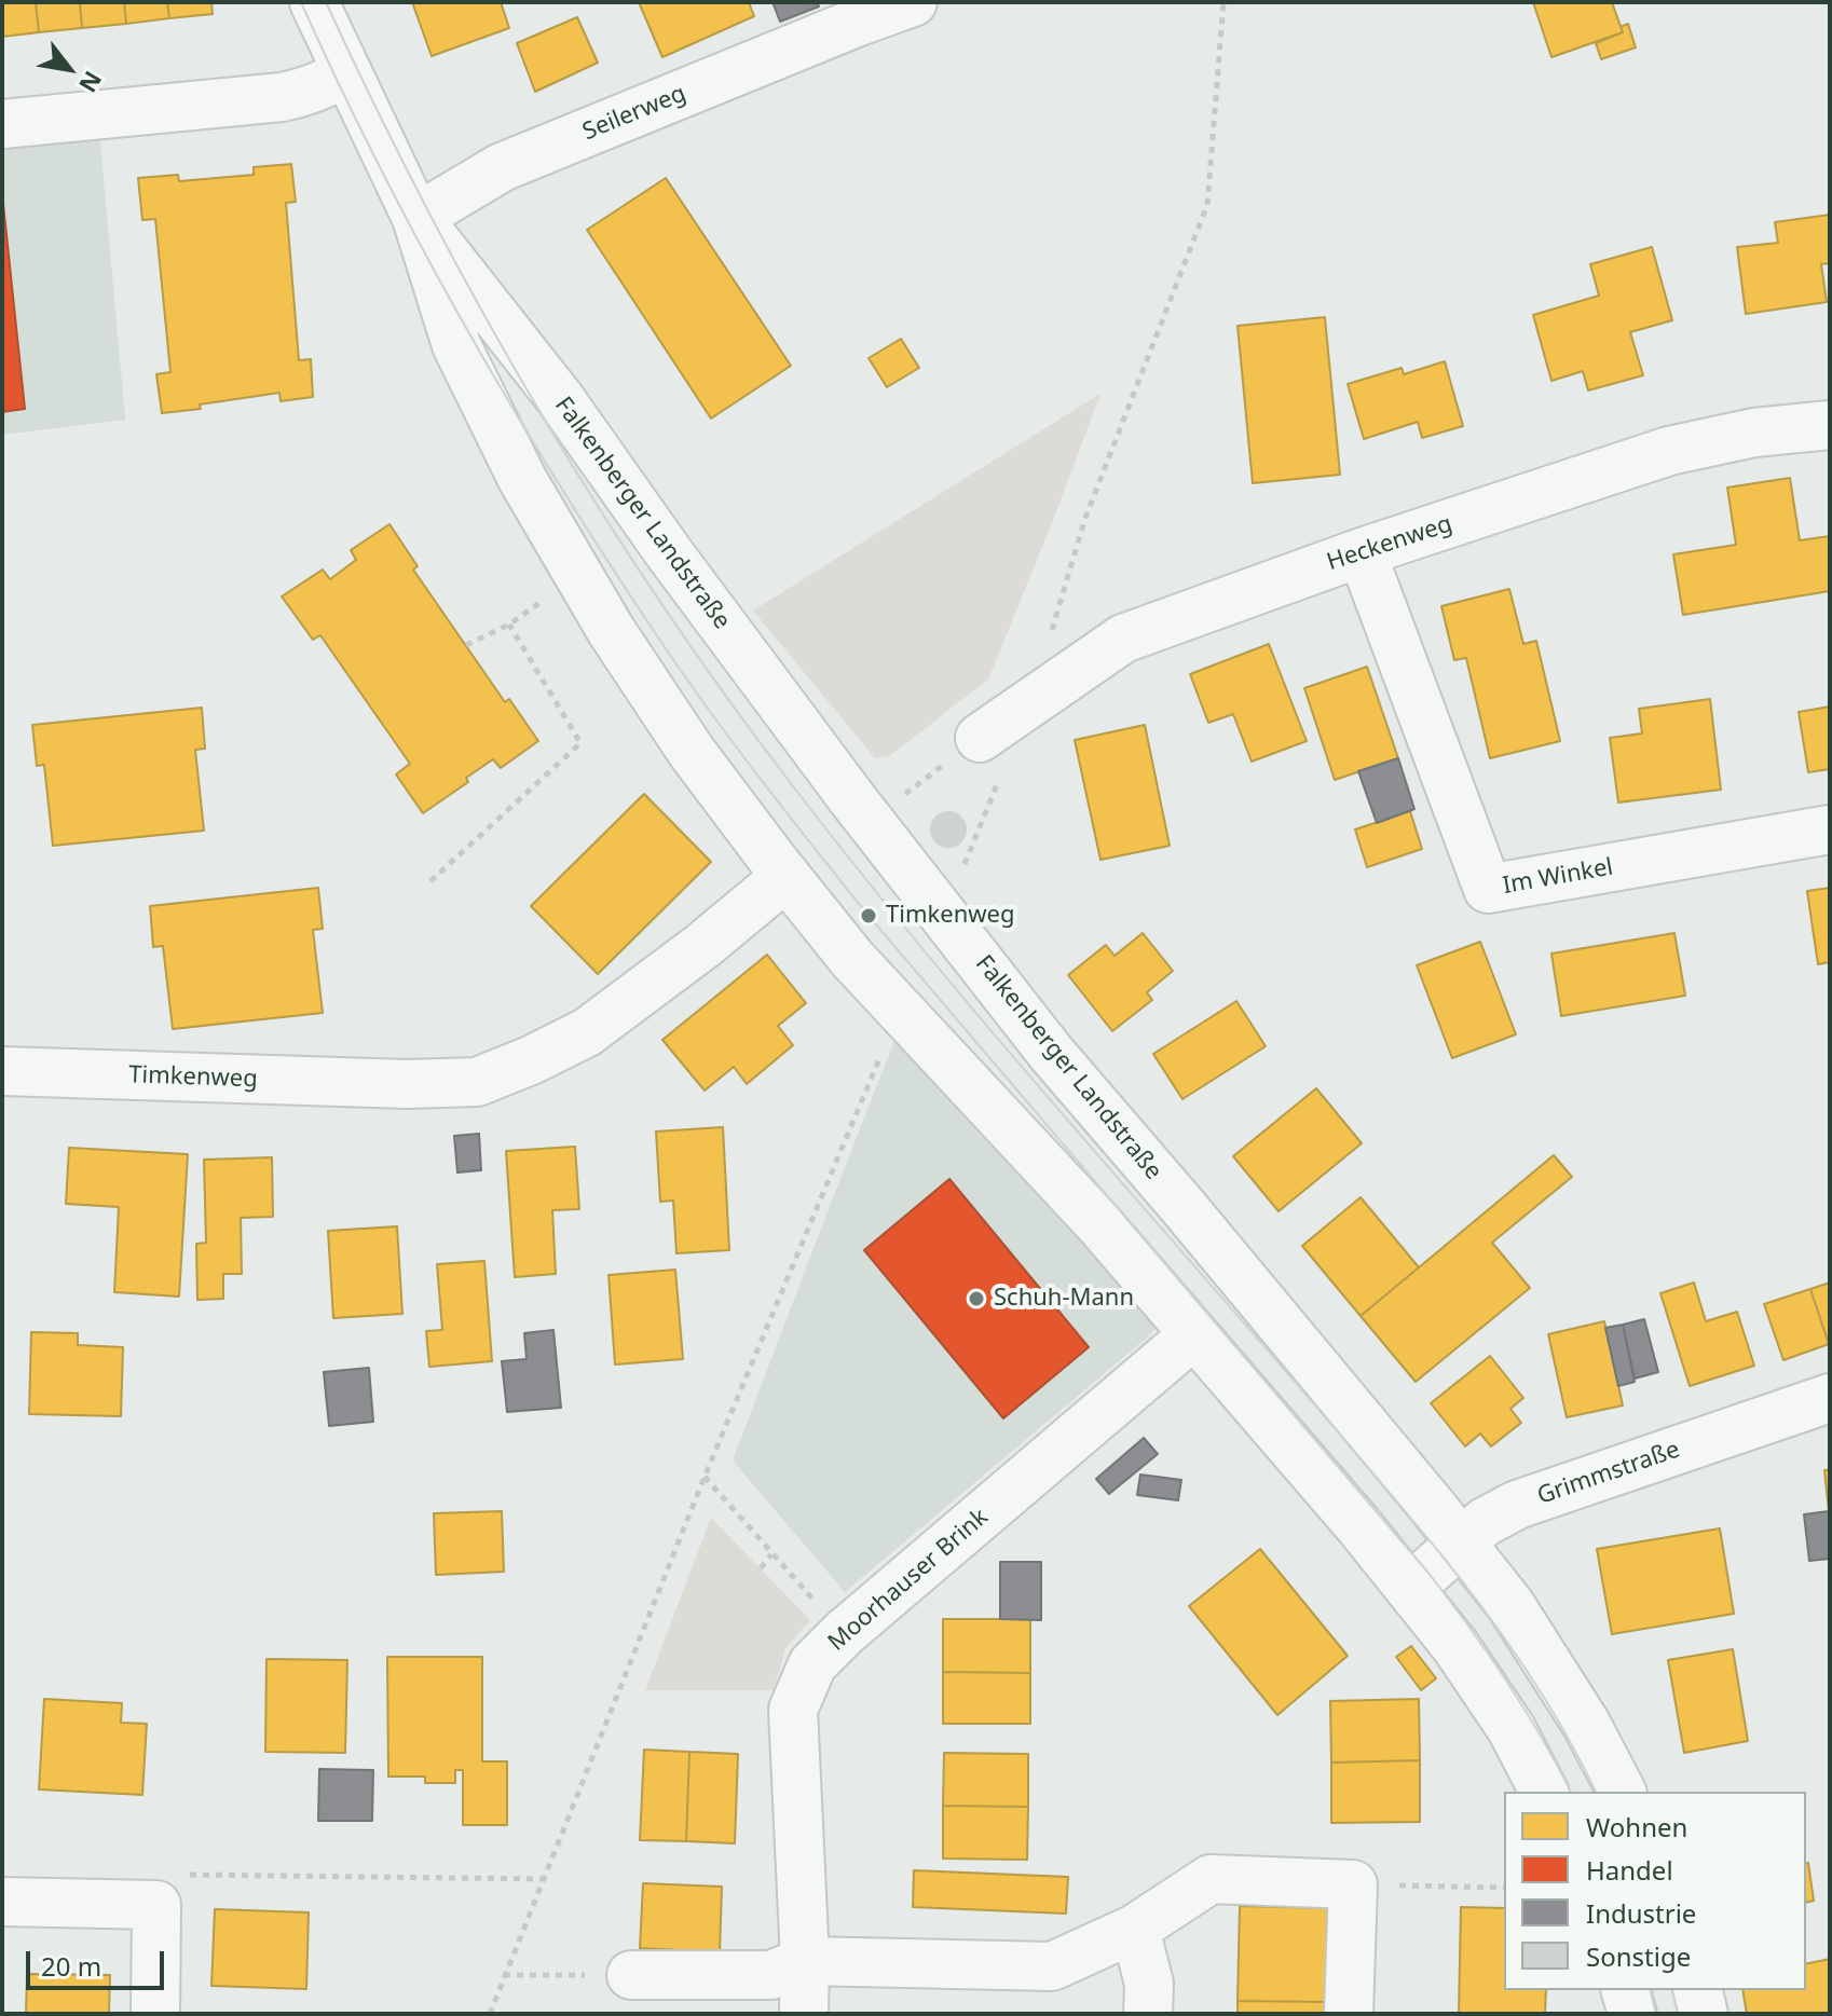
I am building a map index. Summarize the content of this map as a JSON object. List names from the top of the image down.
{
  "streets": {
    "street": [
      "Seilerweg",
      "Falkenberger Landstraße",
      "Heckenweg",
      "Im Winkel",
      "Timkenweg",
      "Grimmstraße",
      "Moorhauser Brink"
    ]
  },
  "crossings": [
    ["Seilerweg", "Falkenberger Landstraße"],
    ["Falkenberger Landstraße", "Timkenweg"],
    ["Falkenberger Landstraße", "Grimmstraße"],
    ["Falkenberger Landstraße", "Moorhauser Brink"],
    ["Heckenweg", "Im Winkel"]
  ],
  "places": ["Timkenweg", "Schuh-Mann"],
  "legend": [
    "Wohnen",
    "Handel",
    "Industrie",
    "Sonstige"
  ],
  "scale_bar": "20 m",
  "north": "bottom right"
}
